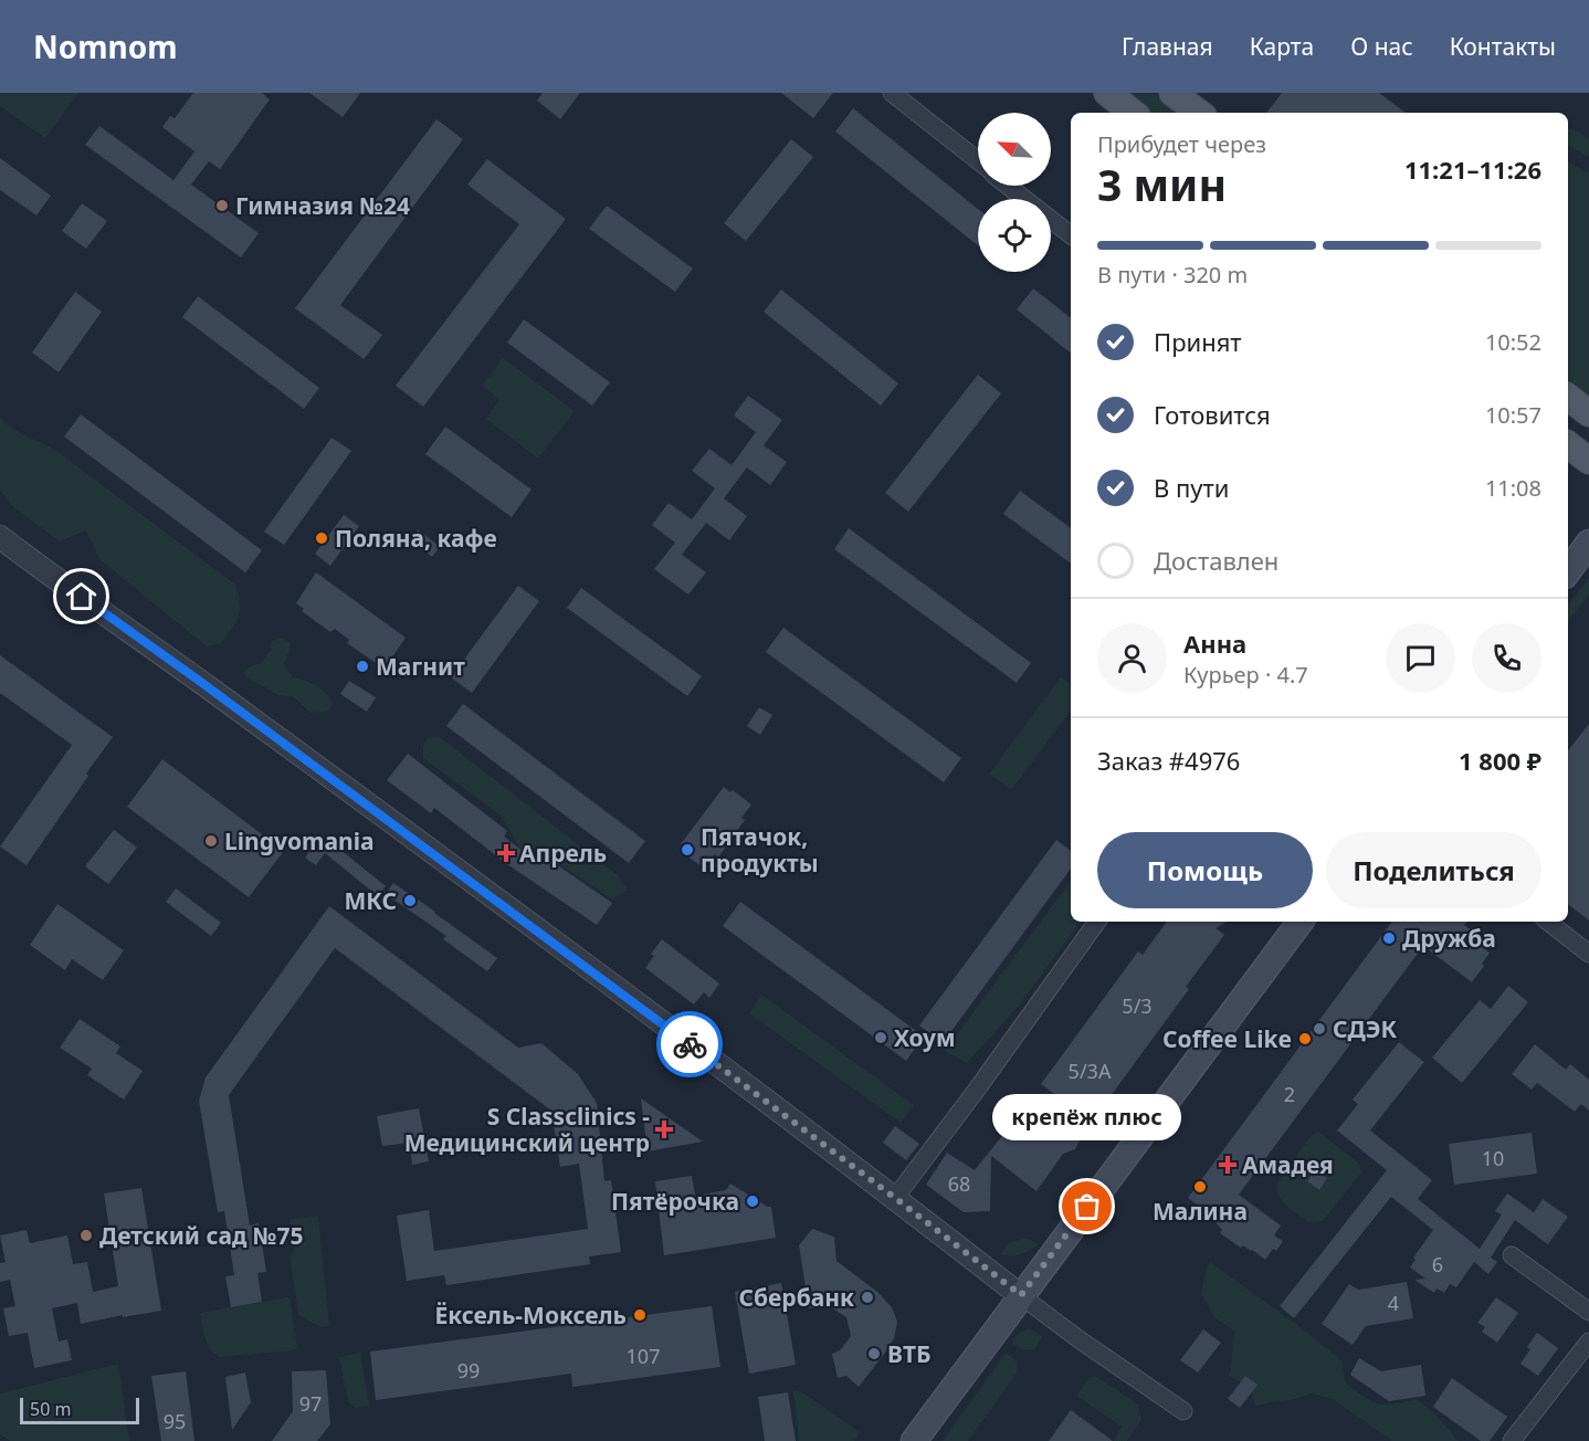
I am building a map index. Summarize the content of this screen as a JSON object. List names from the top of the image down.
{
  "places": {
    "other": [
      "Гимназия №24",
      "Поляна, кафе",
      "Магнит",
      "Lingvomania",
      "Пятачок, продукты",
      "МКС",
      "Дружба",
      "СДЭК",
      "Хоум",
      "Coffee Like",
      "Малина",
      "Пятёрочка",
      "крепёж плюс",
      "Детский сад №75",
      "Сбербанк",
      "Ёксель-Моксель",
      "ВТБ"
    ],
    "health": ["Апрель", "S Classclinics - Медицинский центр", "Амадея"]
  },
  "house_numbers": [
    "5/3",
    "5/3А",
    "2",
    "10",
    "68",
    "6",
    "4",
    "107",
    "99",
    "97",
    "95"
  ],
  "scale_bar": "50 m",
  "north": "top left",
  "page": {
    "header": "Nomnom",
    "nav": [
      "Главная",
      "Карта",
      "О нас",
      "Контакты"
    ],
    "heading": ["3 мин", "Прибудет через", "11:21–11:26"],
    "panel": [
      "Анна",
      "Курьер · 4.7",
      "Заказ #4976",
      "1 800 ₽"
    ],
    "bar": "В пути · 320 m",
    "list": [
      ["Принят", "10:52"],
      ["Готовится", "10:57"],
      ["В пути", "11:08"],
      "Доставлен"
    ],
    "buttons": ["Помощь", "Поделиться"],
    "bubble": "крепёж плюс",
    "scale": "50 m"
  }
}
